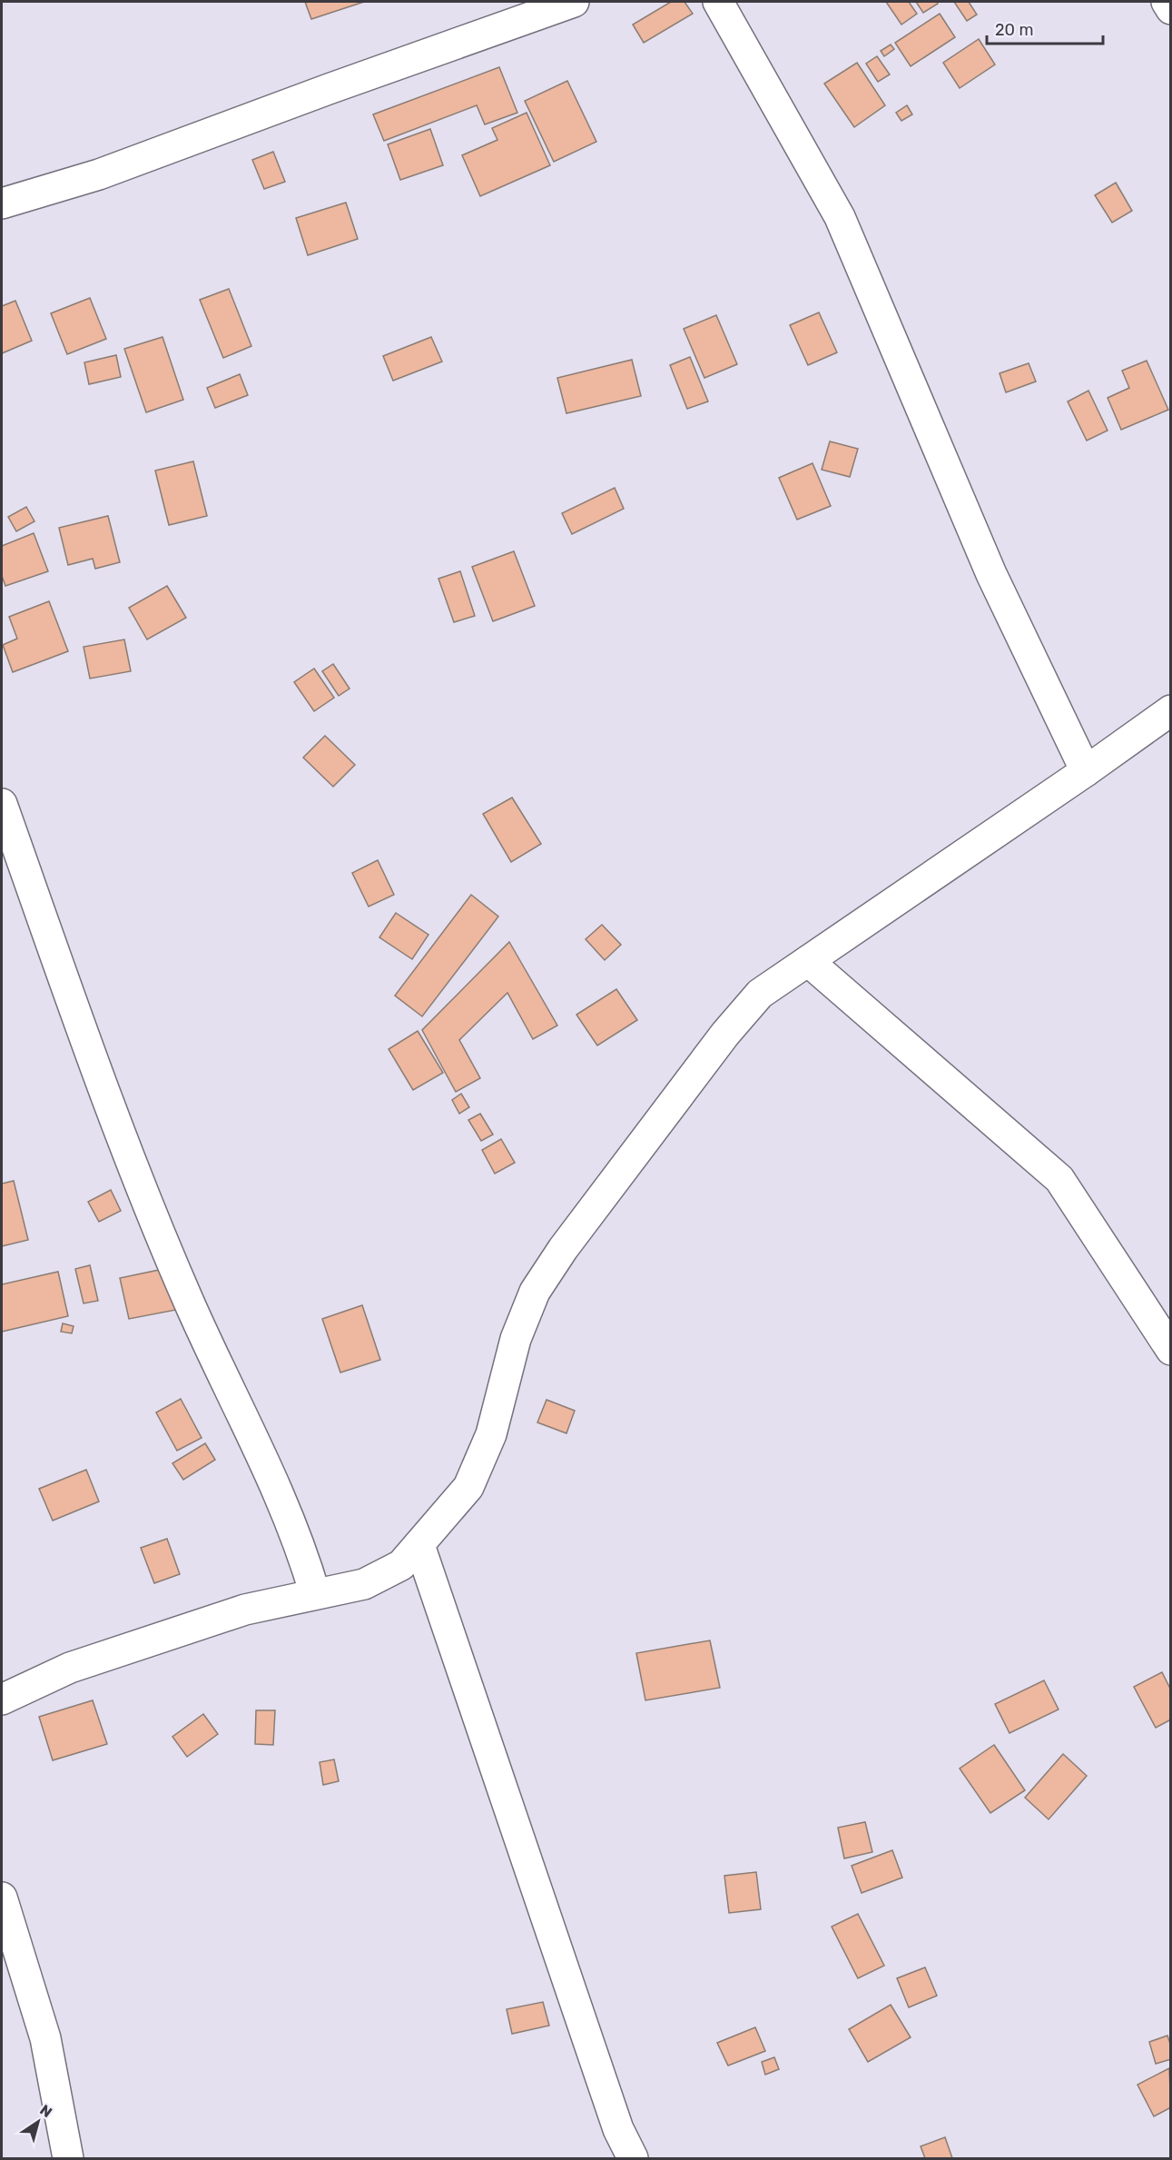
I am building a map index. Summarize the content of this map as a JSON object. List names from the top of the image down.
{
  "scale_bar": "20 m",
  "north": "top right"
}
